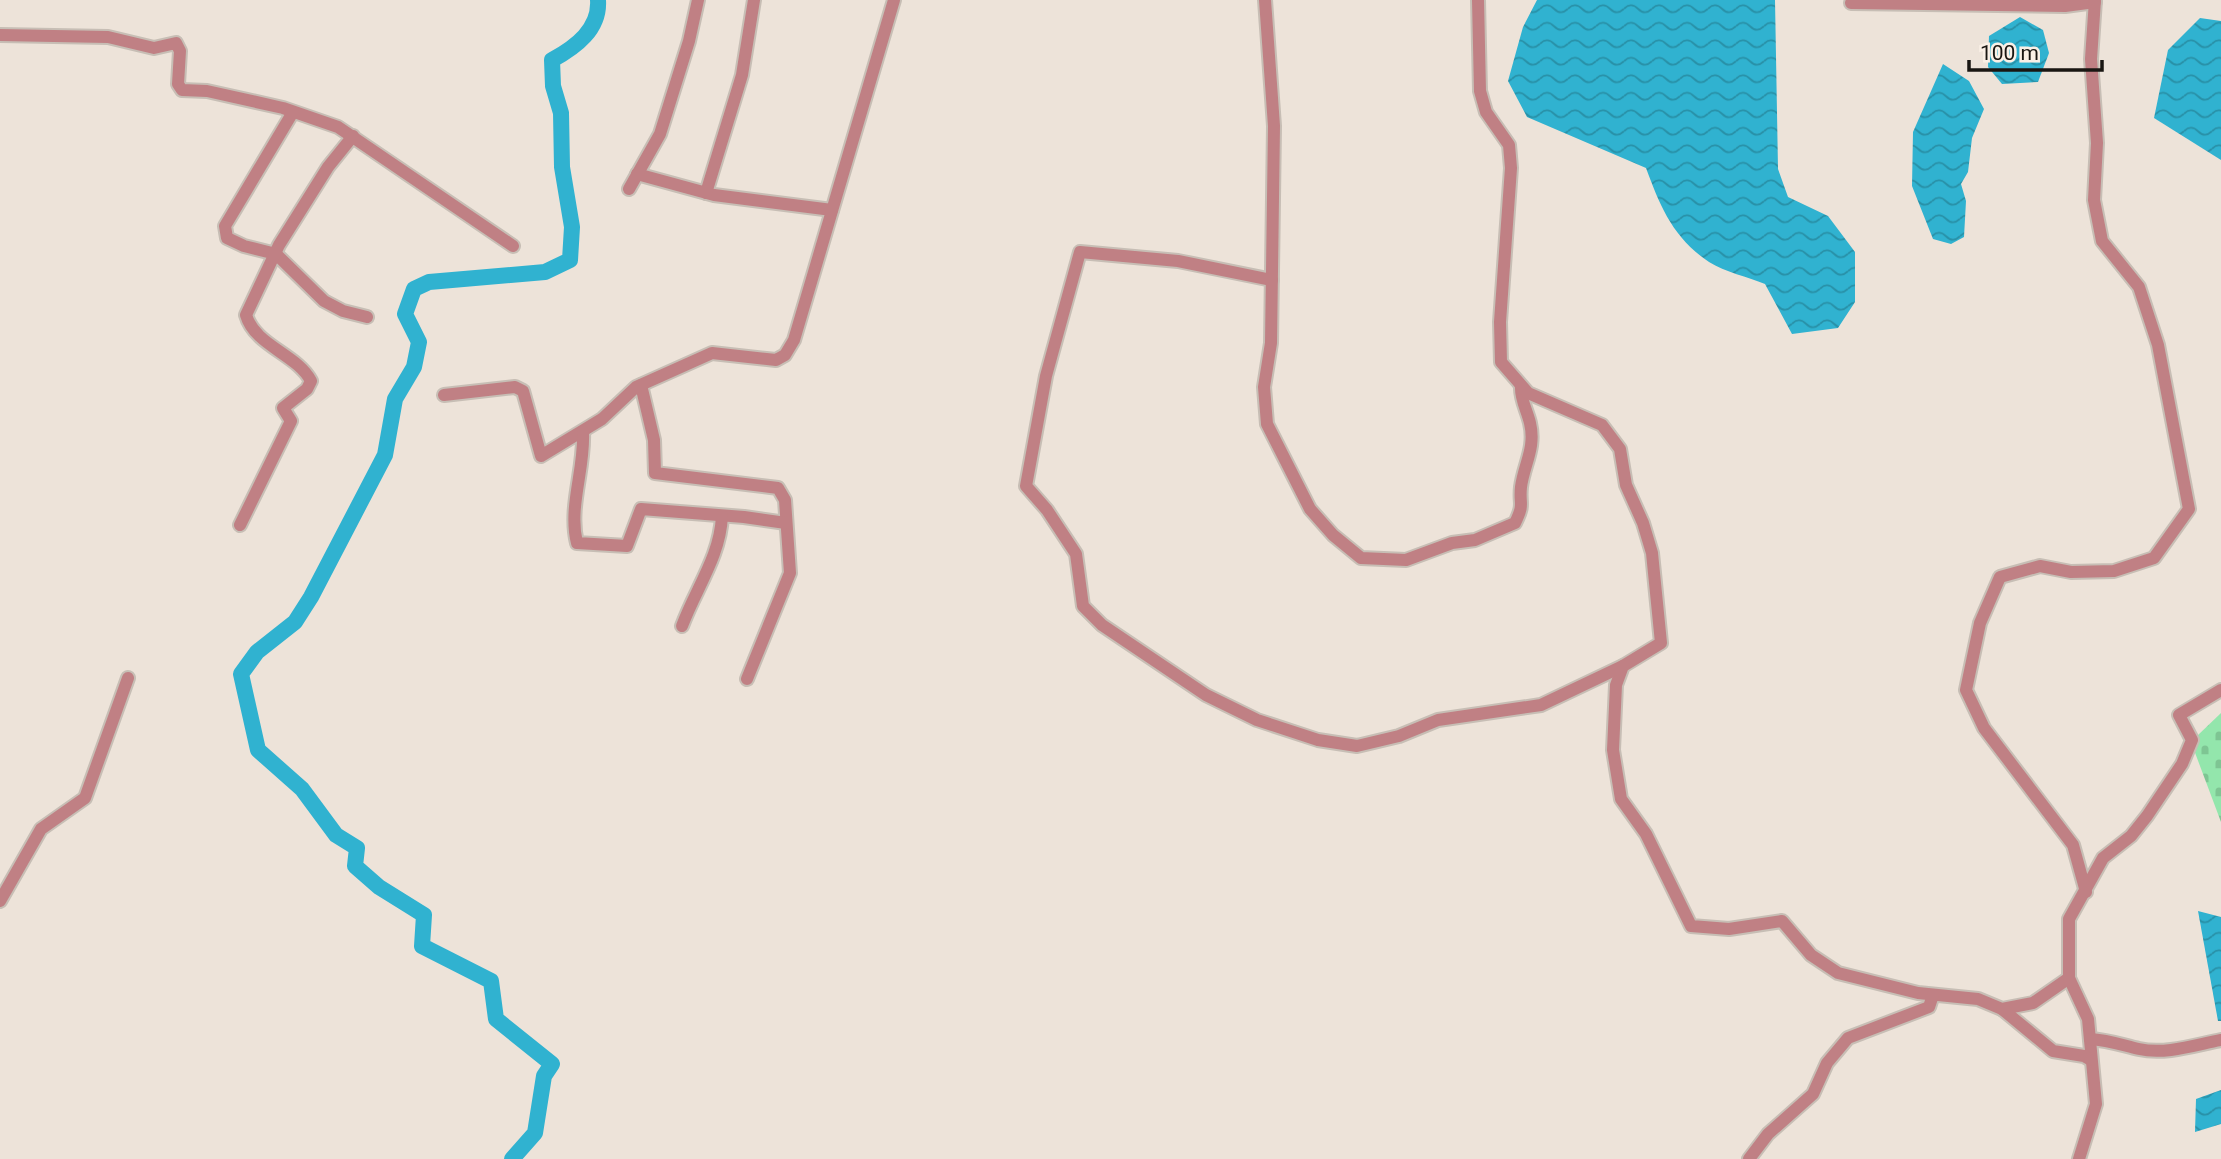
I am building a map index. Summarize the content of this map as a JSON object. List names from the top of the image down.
{
  "scale_bar": "100 m"
}
